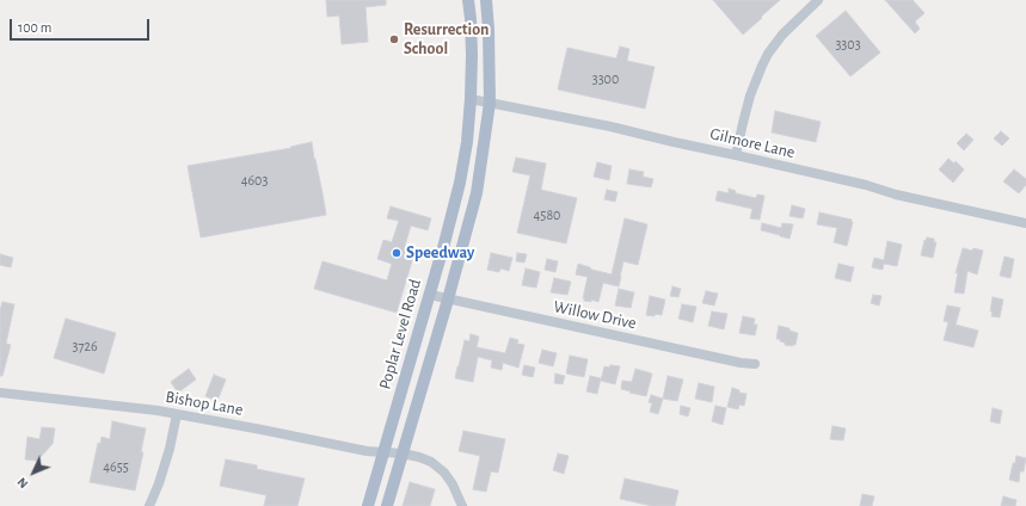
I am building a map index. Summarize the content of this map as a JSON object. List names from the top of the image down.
{
  "streets": {
    "main road": ["Poplar Level Road"],
    "street": ["Gilmore Lane", "Willow Drive", "Bishop Lane"]
  },
  "crossings": [
    ["Gilmore Lane", "Poplar Level Road"],
    ["Willow Drive", "Poplar Level Road"],
    ["Poplar Level Road", "Bishop Lane"]
  ],
  "places": ["Resurrection School", "Speedway"],
  "house_numbers": [
    "3303",
    "3300",
    "4603",
    "4580",
    "3726",
    "4655"
  ],
  "scale_bar": "100 m",
  "north": "bottom left"
}
